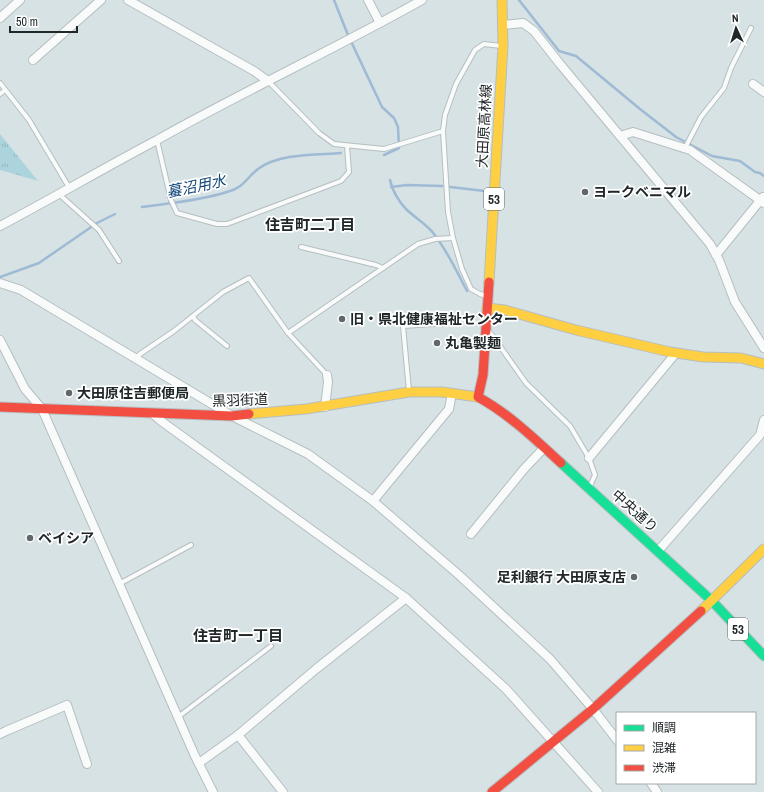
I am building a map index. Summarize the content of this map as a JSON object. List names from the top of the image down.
{
  "streets": {
    "street": [
      "大田原高林線",
      "53",
      "黒羽街道",
      "中央通り"
    ]
  },
  "crossings": [
    ["大田原高林線", "黒羽街道"],
    ["大田原高林線", "中央通り"],
    ["黒羽街道", "中央通り"]
  ],
  "districts": ["住吉町二丁目", "住吉町一丁目"],
  "water": ["蟇沼用水"],
  "places": [
    "ヨークベニマル",
    "旧・県北健康福祉センター",
    "丸亀製麺",
    "大田原住吉郵便局",
    "ベイシア",
    "足利銀行 大田原支店"
  ],
  "legend": ["順調", "混雑", "渋滞"],
  "scale_bar": "50 m",
  "north": "top"
}
